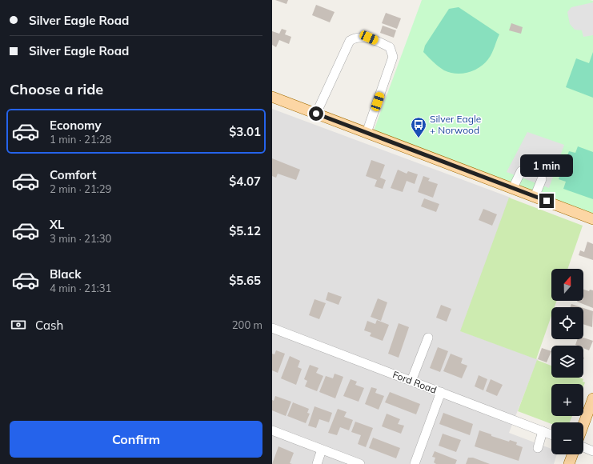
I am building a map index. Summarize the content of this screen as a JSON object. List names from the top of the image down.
{
  "streets": {
    "street": ["Ford Road"]
  },
  "places": {
    "bus stop": ["Silver Eagle + Norwood"]
  },
  "north": "top",
  "page": {
    "banner": ["Silver Eagle Road", "Silver Eagle Road"],
    "heading": "Choose a ride",
    "list": [
      {
        "name": "Economy",
        "note": "1 min · 21:28",
        "value": "$3.01"
      },
      {
        "name": "Comfort",
        "note": "2 min · 21:29",
        "value": "$4.07"
      },
      {
        "name": "XL",
        "note": "3 min · 21:30",
        "value": "$5.12"
      },
      {
        "name": "Black",
        "note": "4 min · 21:31",
        "value": "$5.65"
      }
    ],
    "bubble": "1 min",
    "map_buttons": ["+", "−"],
    "pay": ["Cash", "200 m"],
    "buttons": "Confirm"
  }
}
